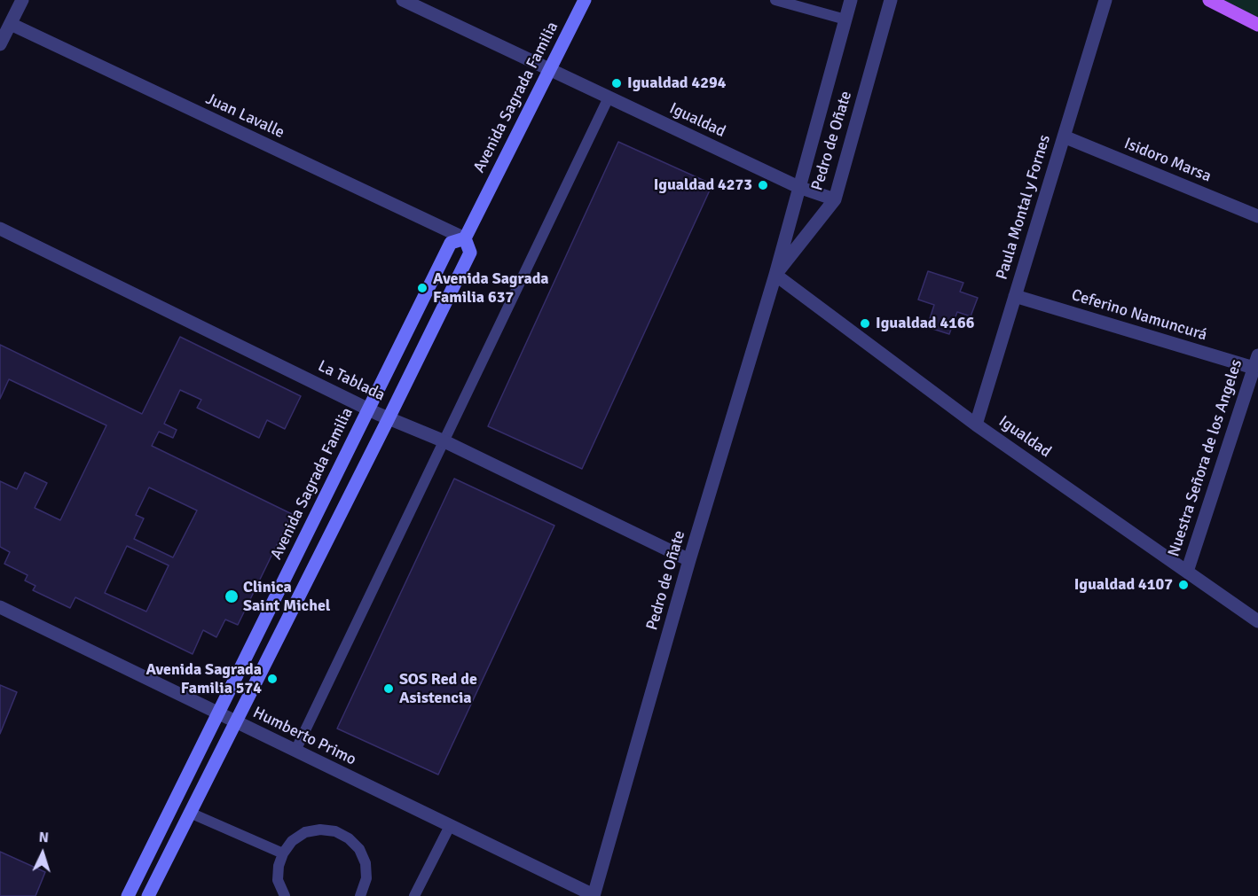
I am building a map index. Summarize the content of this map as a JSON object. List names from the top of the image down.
{
  "streets": {
    "main road": ["Avenida Sagrada Familia"],
    "street": [
      "Juan Lavalle",
      "Igualdad",
      "Pedro de Oñate",
      "Isidoro Marsa",
      "Paula Montal y Fornes",
      "Ceferino Namuncurá",
      "La Tablada",
      "Nuestra Señora de los Angeles",
      "Humberto Primo"
    ]
  },
  "crossings": [
    ["Avenida Sagrada Familia", "Juan Lavalle"],
    ["Avenida Sagrada Familia", "Igualdad"],
    ["Avenida Sagrada Familia", "La Tablada"],
    ["Avenida Sagrada Familia", "Humberto Primo"],
    ["Igualdad", "Pedro de Oñate"],
    ["Igualdad", "Paula Montal y Fornes"],
    ["Igualdad", "Nuestra Señora de los Angeles"],
    ["Pedro de Oñate", "La Tablada"],
    ["Pedro de Oñate", "Humberto Primo"],
    ["Isidoro Marsa", "Paula Montal y Fornes"],
    ["Paula Montal y Fornes", "Ceferino Namuncurá"],
    ["Ceferino Namuncurá", "Nuestra Señora de los Angeles"]
  ],
  "places": [
    "Igualdad 4294",
    "Igualdad 4273",
    "Avenida Sagrada Familia 637",
    "Igualdad 4166",
    "Igualdad 4107",
    "Clinica Saint Michel",
    "Avenida Sagrada Familia 574",
    "SOS Red de Asistencia"
  ],
  "north": "top"
}
